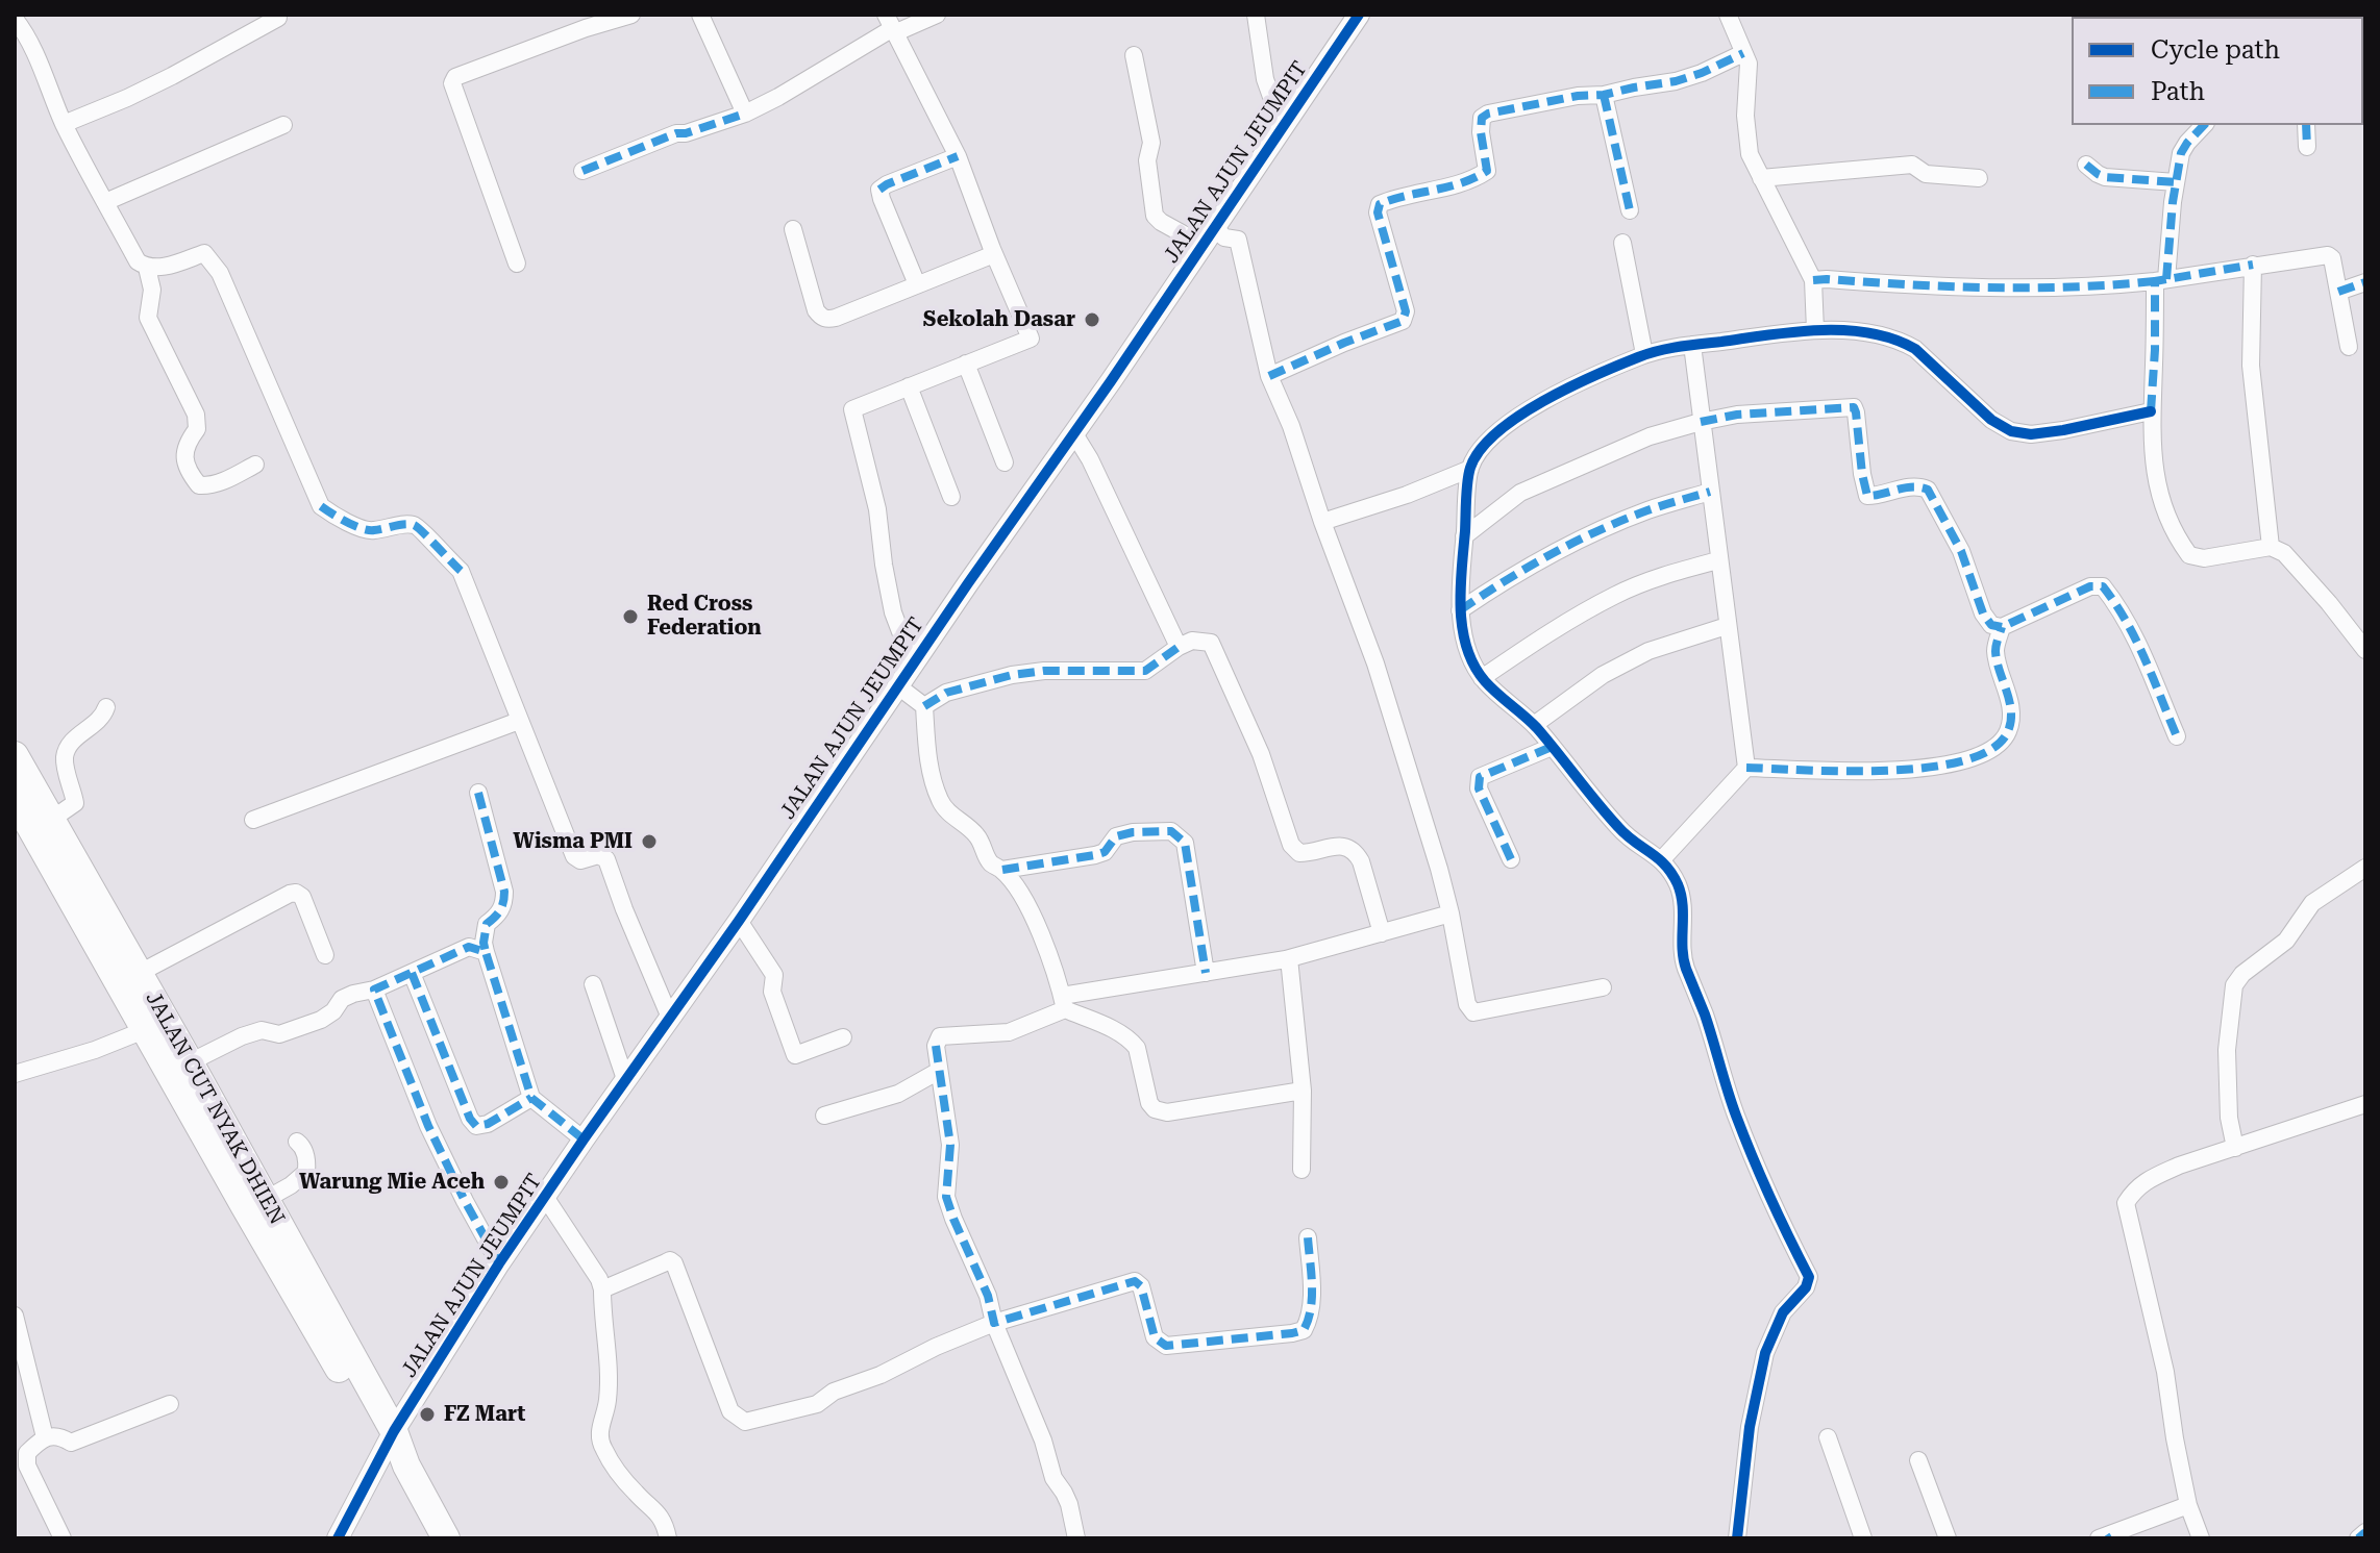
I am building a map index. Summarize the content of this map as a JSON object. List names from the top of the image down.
{
  "streets": {
    "highway": ["JALAN CUT NYAK DHIEN"],
    "street": ["JALAN AJUN JEUMPIT"]
  },
  "crossings": [
    ["JALAN AJUN JEUMPIT", "JALAN CUT NYAK DHIEN"]
  ],
  "places": [
    "Sekolah Dasar",
    "Red Cross Federation",
    "Wisma PMI",
    "Warung Mie Aceh",
    "FZ Mart"
  ],
  "legend": ["Cycle path", "Path"]
}
